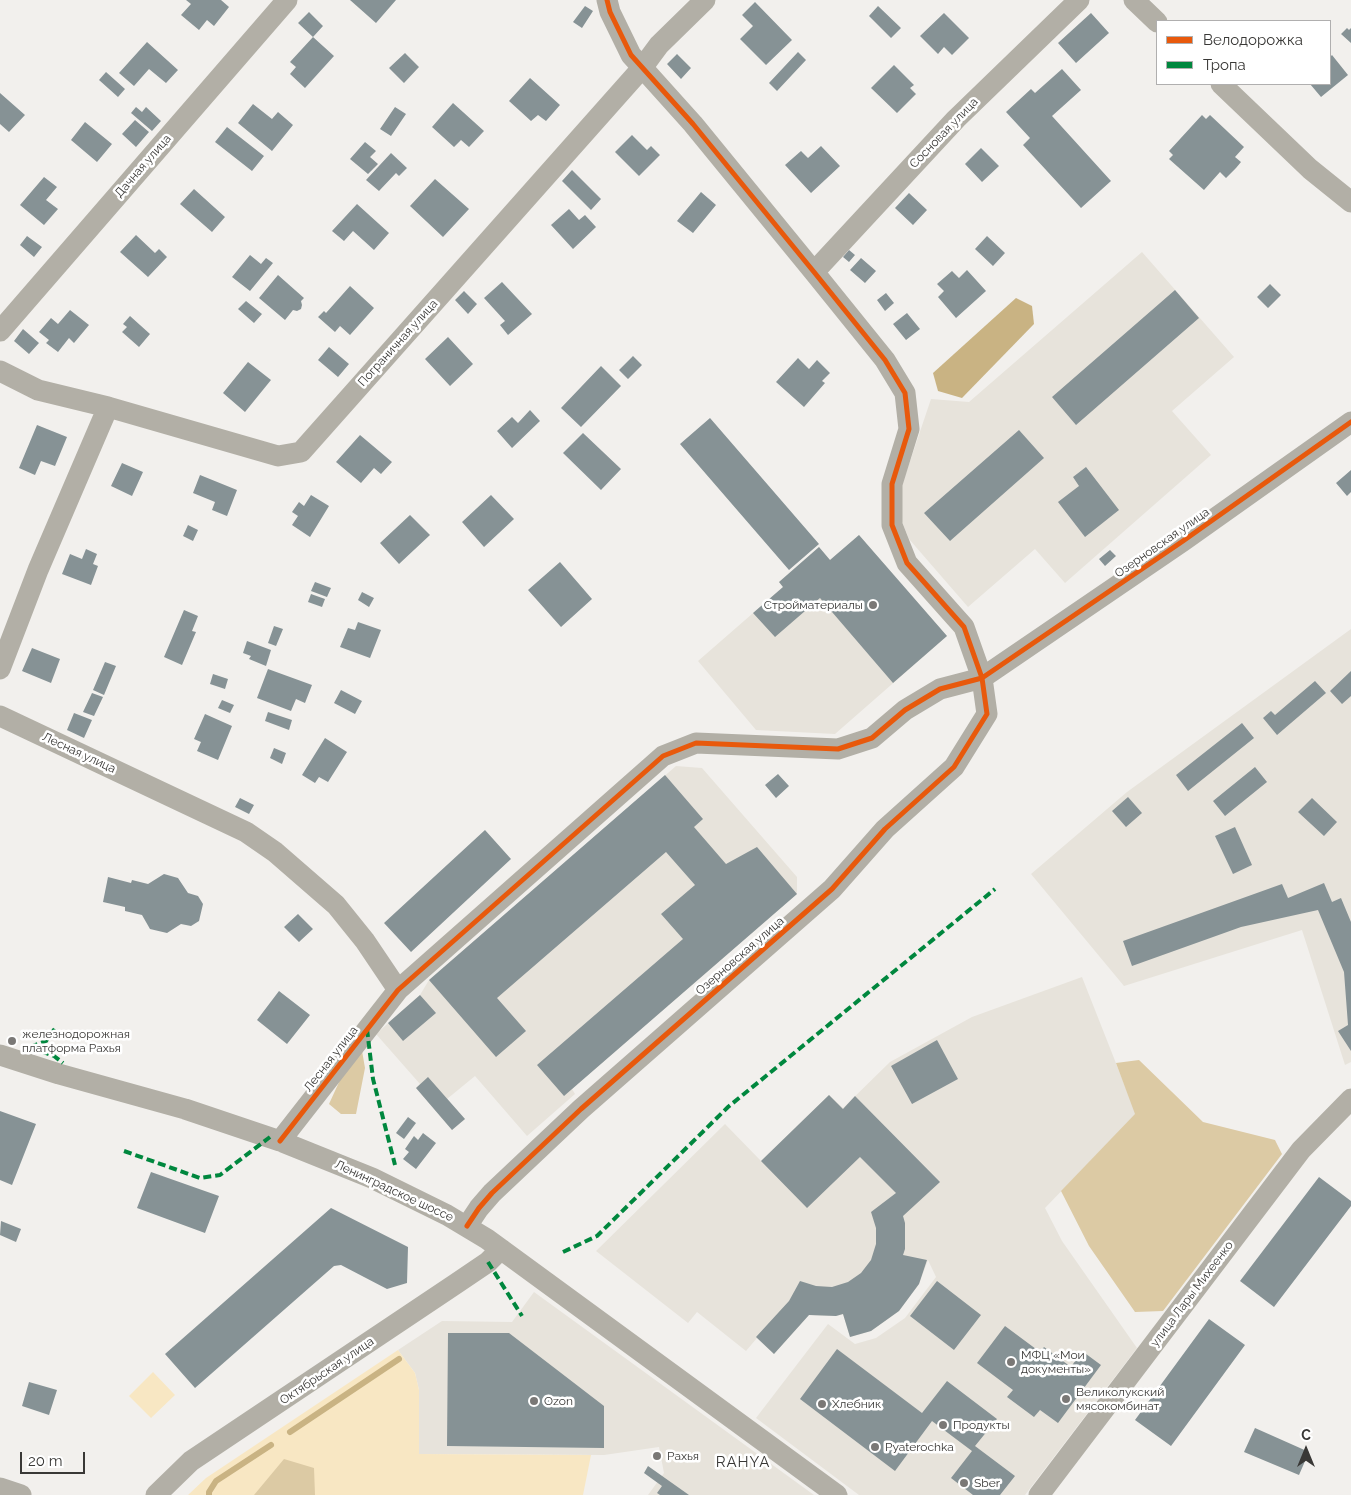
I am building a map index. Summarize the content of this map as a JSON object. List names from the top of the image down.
{
  "streets": {
    "street": [
      "Сосновая улица",
      "Дачная улица",
      "Пограничная улица",
      "Озерновская улица",
      "Лесная улица",
      "Ленинградское шоссе",
      "улица Лары Михеенко",
      "Октябрьская улица"
    ]
  },
  "crossings": [
    ["Озерновская улица", "Лесная улица"],
    ["Озерновская улица", "Ленинградское шоссе"],
    ["Лесная улица", "Ленинградское шоссе"],
    ["Ленинградское шоссе", "Октябрьская улица"]
  ],
  "districts": ["RAHYA"],
  "places": [
    "Стройматериалы",
    "железнодорожная платформа Рахья",
    "МФЦ «Мои документы»",
    "Великолукский мясокомбинат",
    "Ozon",
    "Хлебник",
    "Продукты",
    "Pyaterochka",
    "Рахья",
    "Sber"
  ],
  "legend": ["Велодорожка", "Тропа"],
  "scale_bar": "20 m",
  "north": "top"
}
